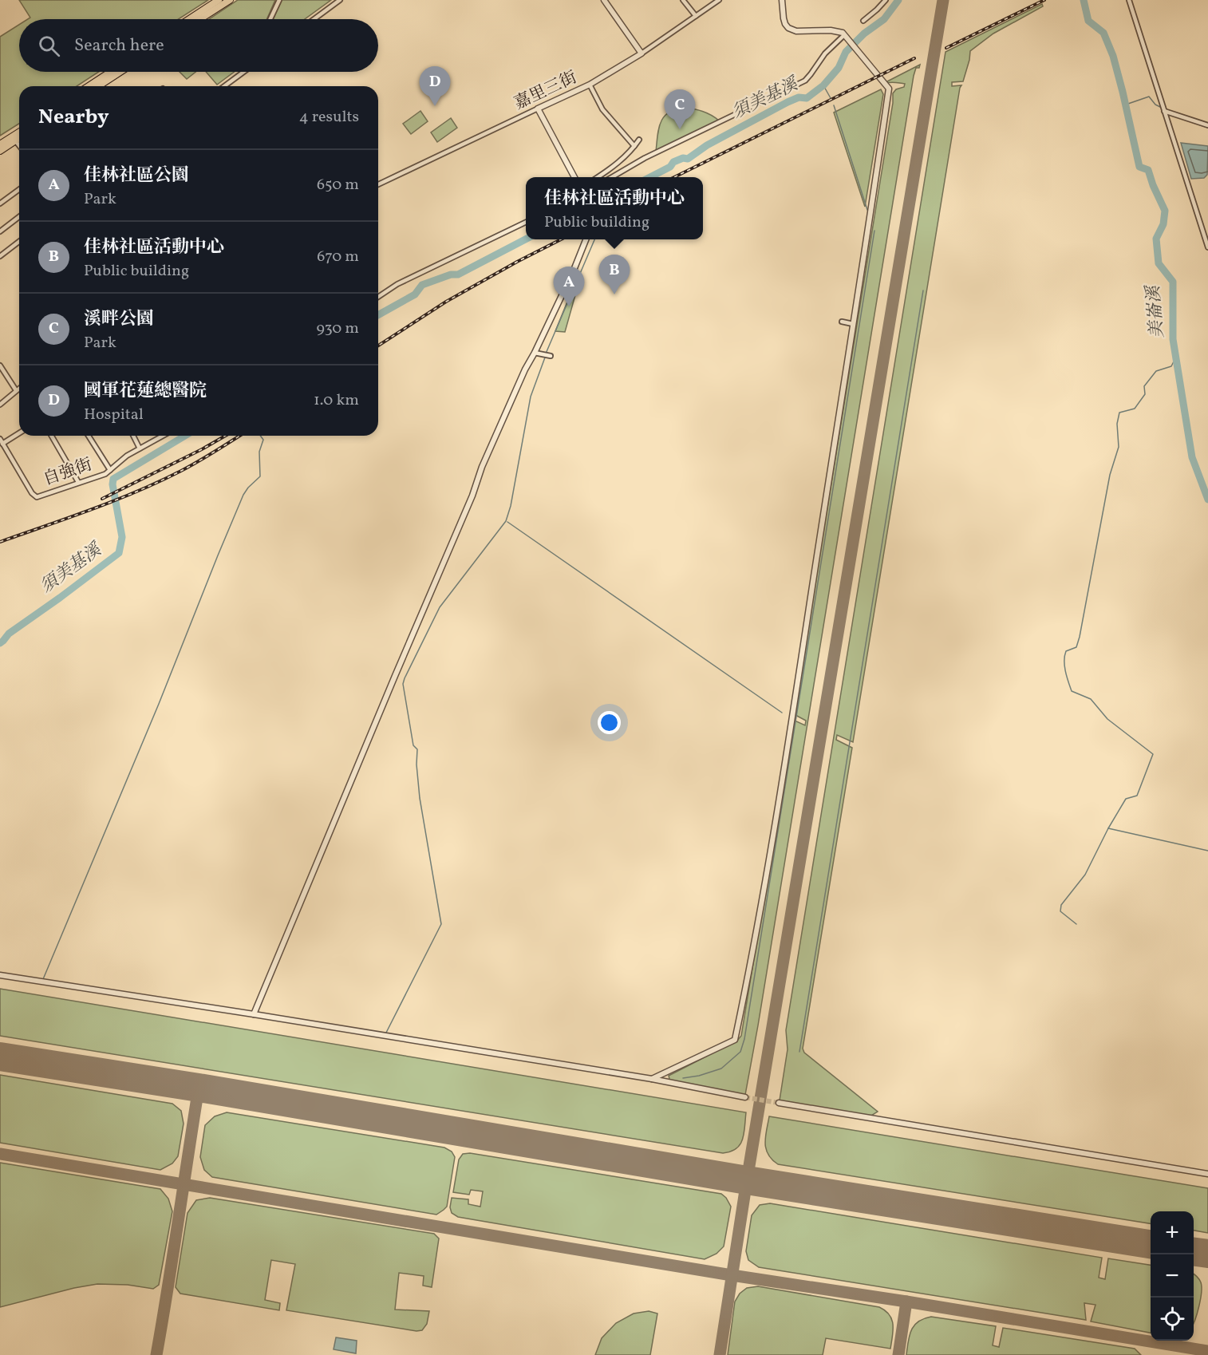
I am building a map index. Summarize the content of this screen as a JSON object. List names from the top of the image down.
{
  "streets": {
    "street": ["嘉里三街", "自強街"]
  },
  "water": ["須美基溪", "美崙溪"],
  "page": {
    "search": "Search here",
    "pins": [
      "D",
      "C",
      "B",
      "A"
    ],
    "heading": ["Nearby", "4 results"],
    "list": [
      {
        "mark": "A",
        "name": "佳林社區公園",
        "note": "Park",
        "value": "650 m"
      },
      {
        "mark": "B",
        "name": "佳林社區活動中心",
        "note": "Public building",
        "value": "670 m"
      },
      {
        "mark": "C",
        "name": "溪畔公園",
        "note": "Park",
        "value": "930 m"
      },
      {
        "mark": "D",
        "name": "國軍花蓮總醫院",
        "note": "Hospital",
        "value": "1.0 km"
      }
    ],
    "popup": ["佳林社區活動中心", "Public building"],
    "map_buttons": ["+", "−"]
  }
}
